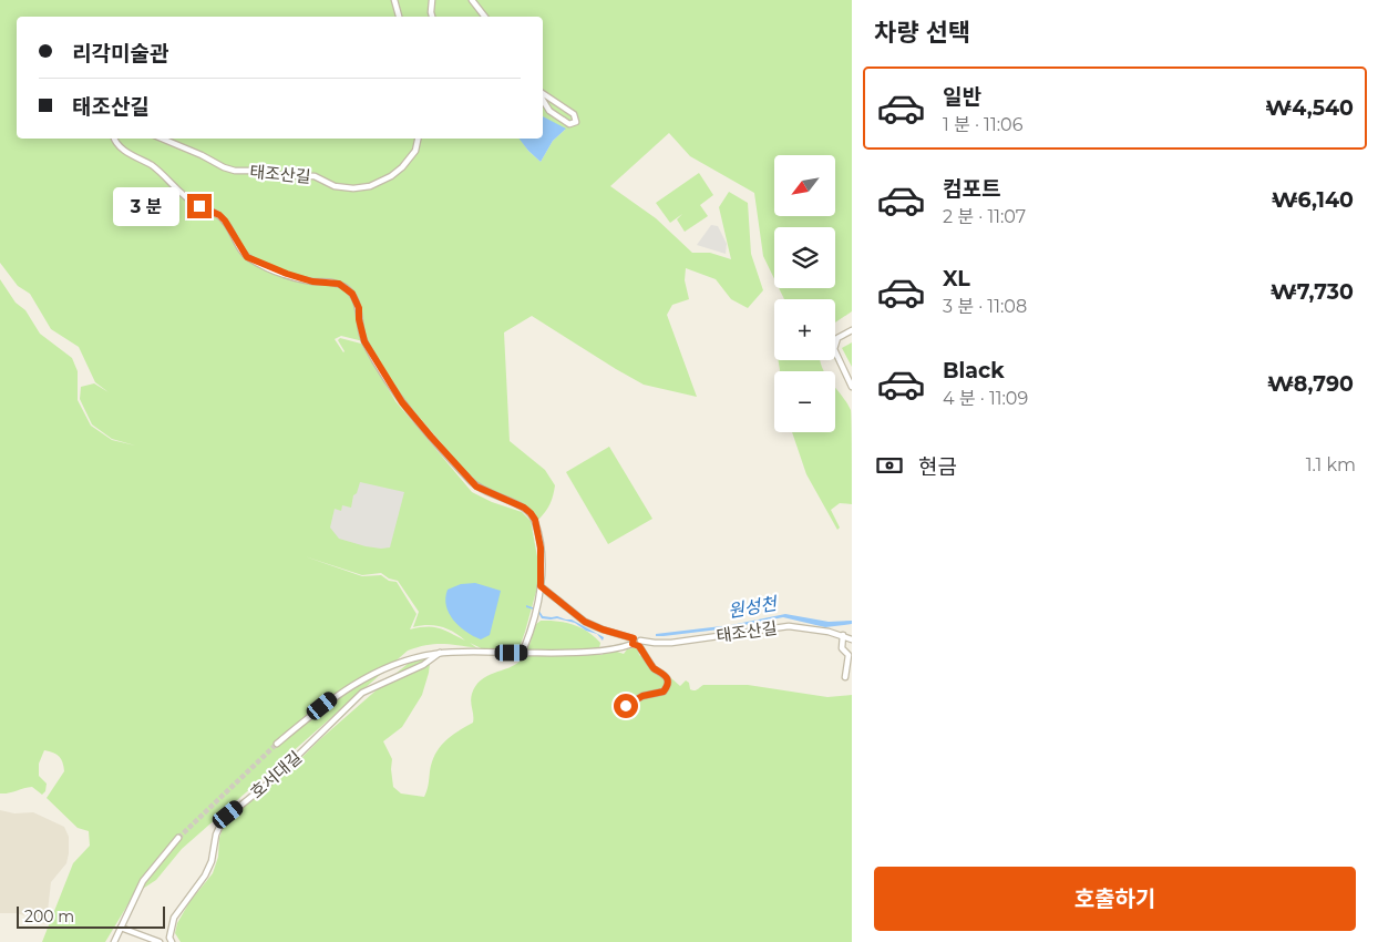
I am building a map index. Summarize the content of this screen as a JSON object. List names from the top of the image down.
{
  "streets": {
    "street": ["태조산길", "호서대길"]
  },
  "water": ["원성천"],
  "scale_bar": "200 m",
  "north": "bottom left",
  "page": {
    "heading": "차량 선택",
    "banner": ["리각미술관", "태조산길"],
    "list": [
      {
        "name": "일반",
        "note": "1 분 · 11:06",
        "value": "₩4,540"
      },
      {
        "name": "컴포트",
        "note": "2 분 · 11:07",
        "value": "₩6,140"
      },
      {
        "name": "XL",
        "note": "3 분 · 11:08",
        "value": "₩7,730"
      },
      {
        "name": "Black",
        "note": "4 분 · 11:09",
        "value": "₩8,790"
      }
    ],
    "map_buttons": ["+", "−"],
    "bubble": "3 분",
    "pay": ["현금", "1.1 km"],
    "buttons": "호출하기",
    "scale": "200 m"
  }
}
